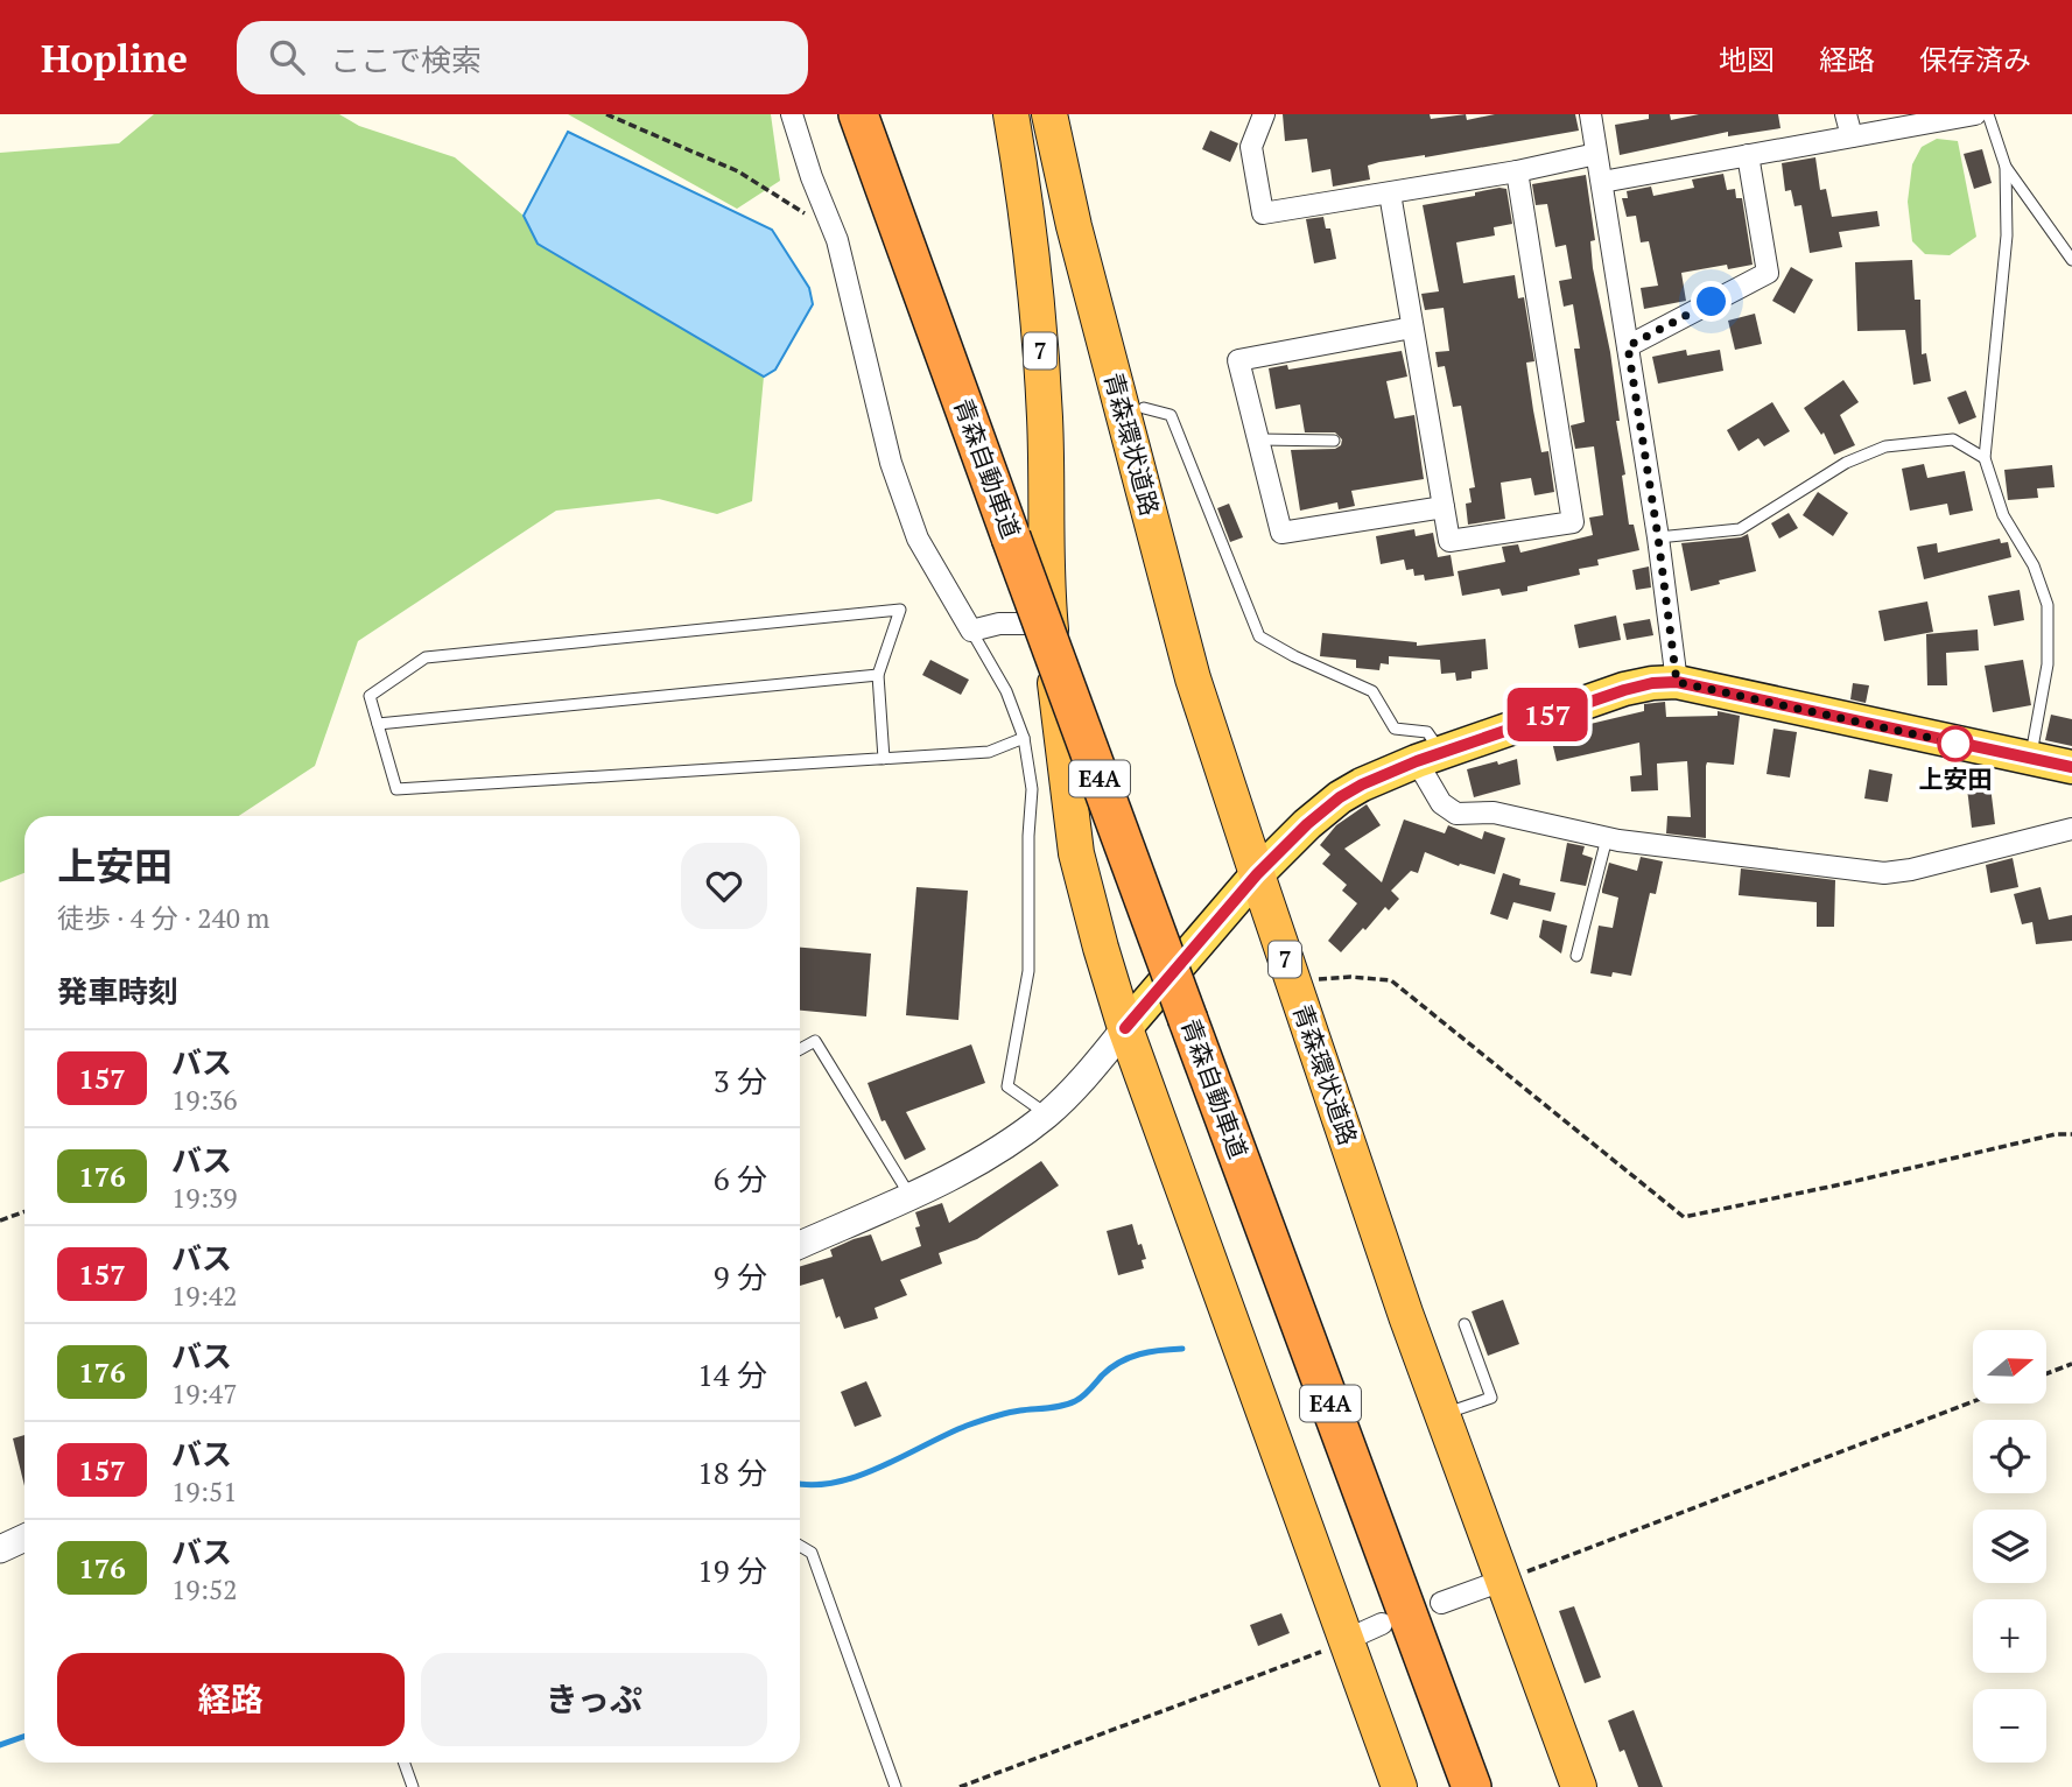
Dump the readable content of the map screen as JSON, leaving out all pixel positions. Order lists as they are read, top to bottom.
{
  "streets": {
    "highway": [
      "7",
      "青森環状道路",
      "青森自動車道",
      "E4A"
    ]
  },
  "places": ["上安田"],
  "lines": ["bus line 157"],
  "north": "right",
  "page": {
    "header": "Hopline",
    "search": "ここで検索",
    "nav": ["地図", "経路", "保存済み"],
    "on_map": "157",
    "heading": [
      ["上安田", "徒歩 · 4 分 · 240 m"],
      "発車時刻"
    ],
    "list": [
      {
        "mark": "157",
        "name": "バス",
        "note": "19:36",
        "value": "3 分"
      },
      {
        "mark": "176",
        "name": "バス",
        "note": "19:39",
        "value": "6 分"
      },
      {
        "mark": "157",
        "name": "バス",
        "note": "19:42",
        "value": "9 分"
      },
      {
        "mark": "176",
        "name": "バス",
        "note": "19:47",
        "value": "14 分"
      },
      {
        "mark": "157",
        "name": "バス",
        "note": "19:51",
        "value": "18 分"
      },
      {
        "mark": "176",
        "name": "バス",
        "note": "19:52",
        "value": "19 分"
      }
    ],
    "map_buttons": ["+", "−"],
    "buttons": ["経路", "きっぷ"]
  }
}
